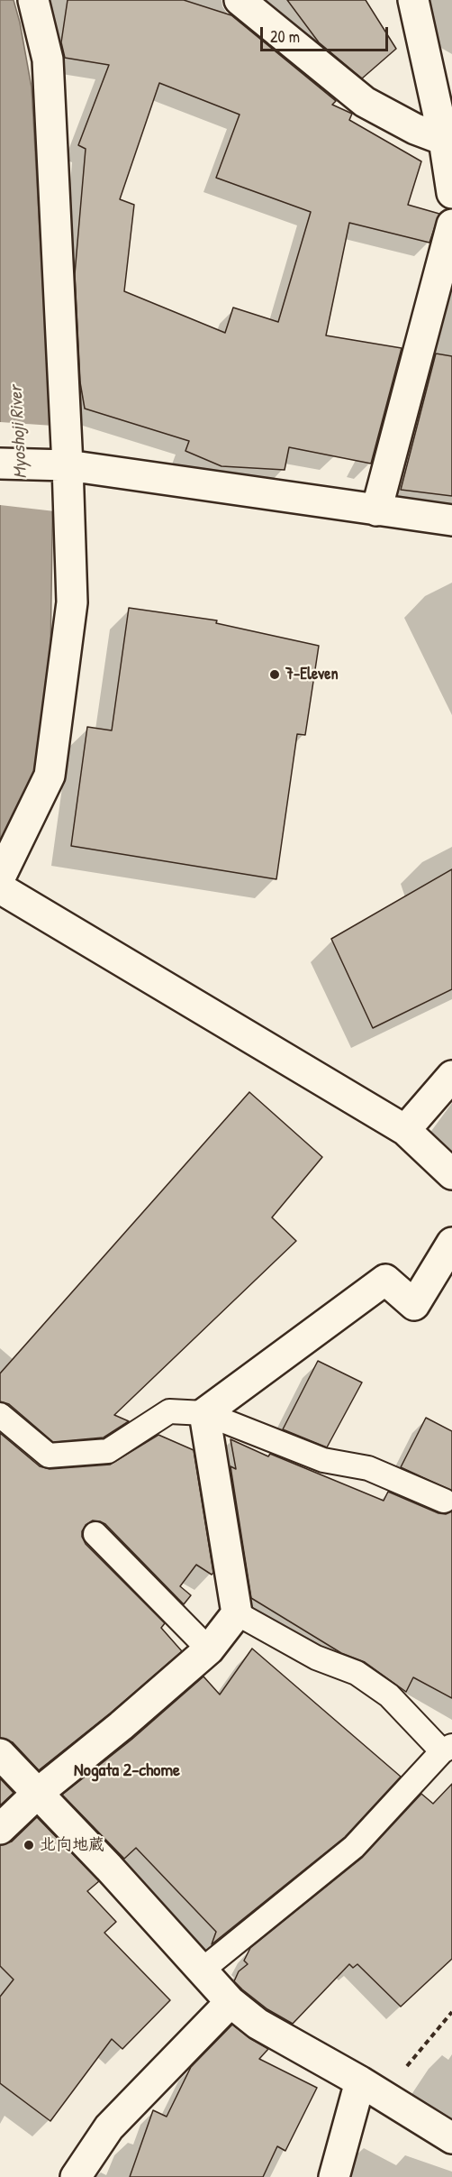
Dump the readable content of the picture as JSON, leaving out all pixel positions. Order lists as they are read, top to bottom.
{
  "districts": ["Nogata 2-chome"],
  "water": ["Myoshoji River"],
  "places": ["7-Eleven", "北向地蔵"],
  "scale_bar": "20 m"
}
